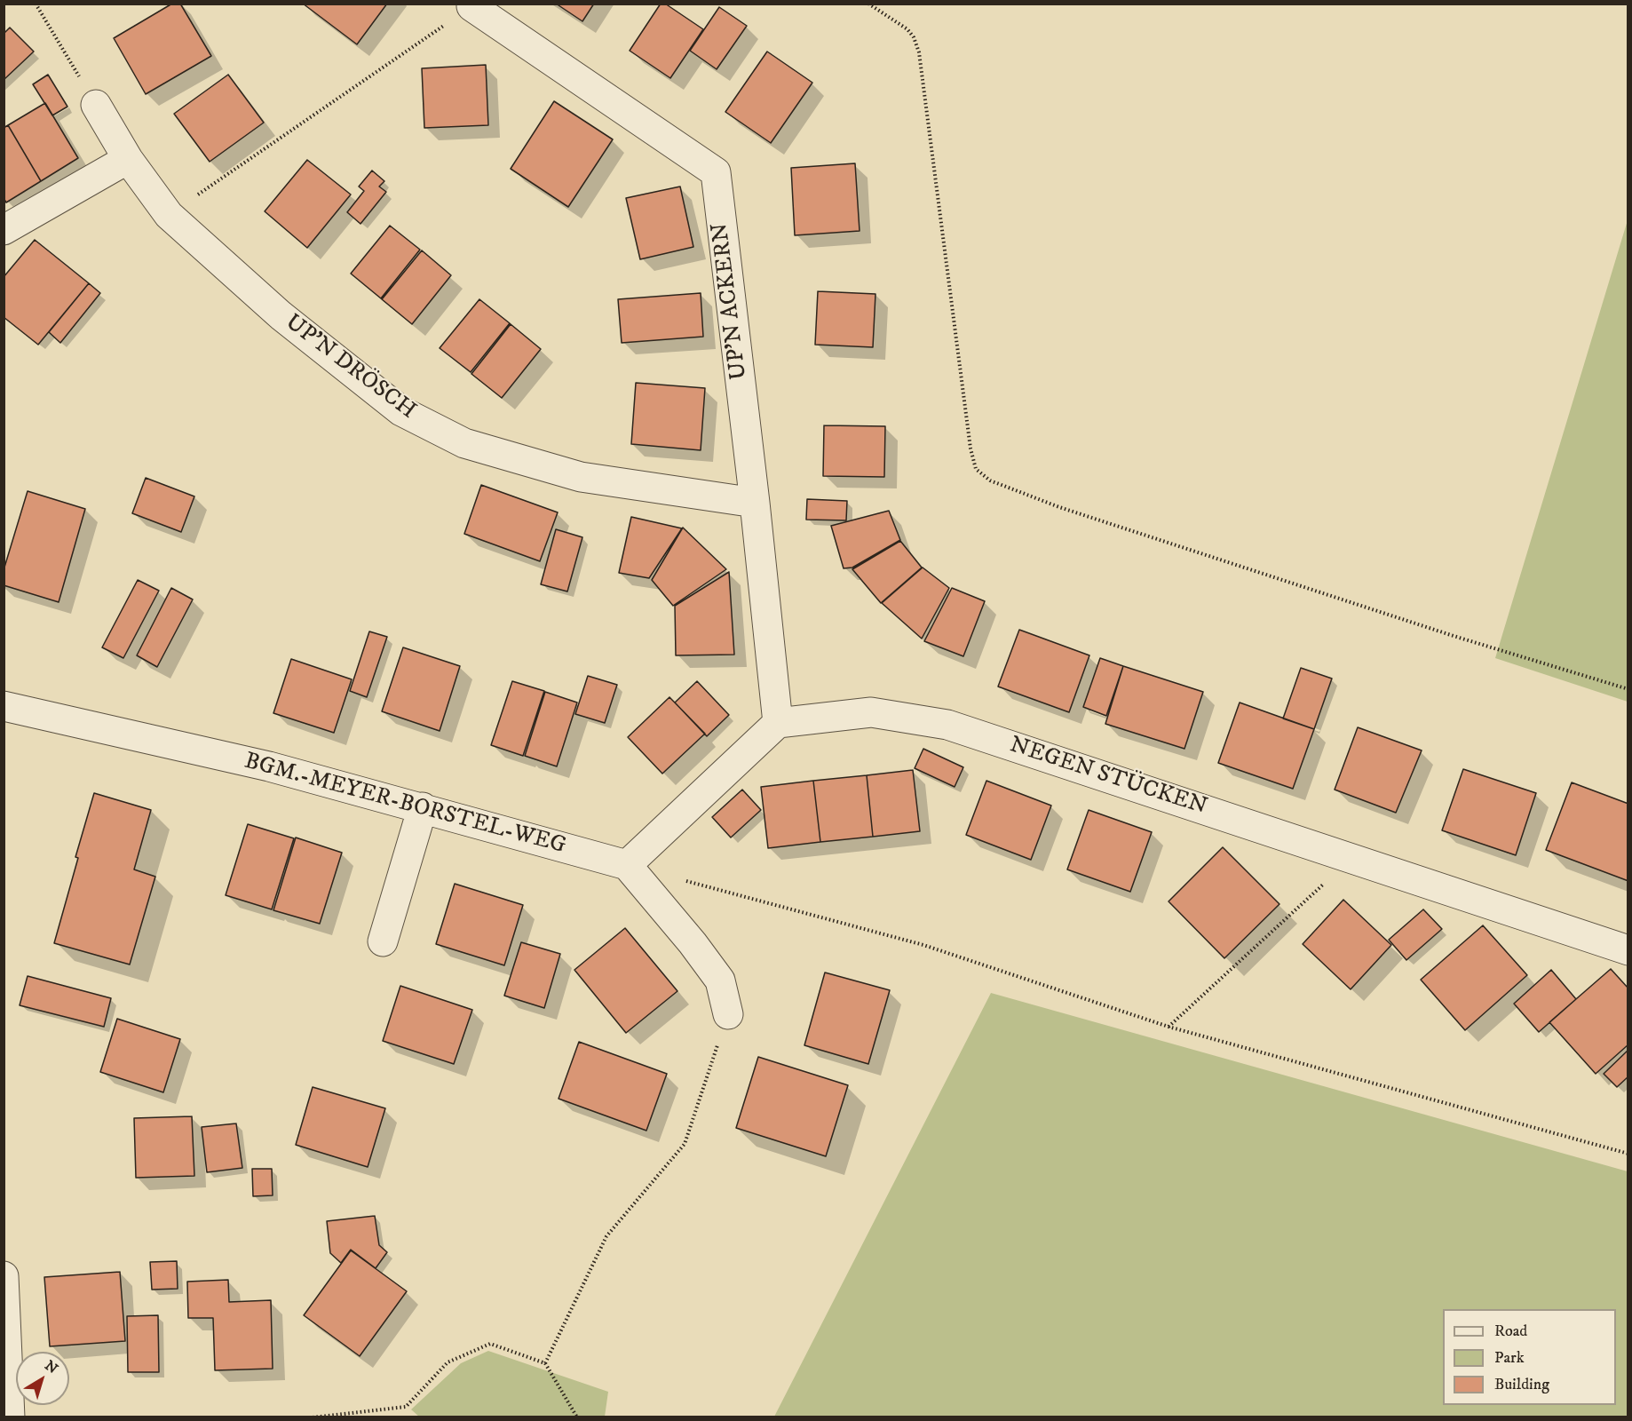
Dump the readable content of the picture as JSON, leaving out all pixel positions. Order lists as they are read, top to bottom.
{
  "streets": {
    "street": [
      "UP'N ACKERN",
      "UP'N DRÖSCH",
      "NEGEN STÜCKEN",
      "BGM.-MEYER-BORSTEL-WEG"
    ]
  },
  "crossings": [
    ["UP'N ACKERN", "UP'N DRÖSCH"],
    ["UP'N ACKERN", "NEGEN STÜCKEN"]
  ],
  "legend": ["Road", "Park", "Building"],
  "north": "top right"
}
